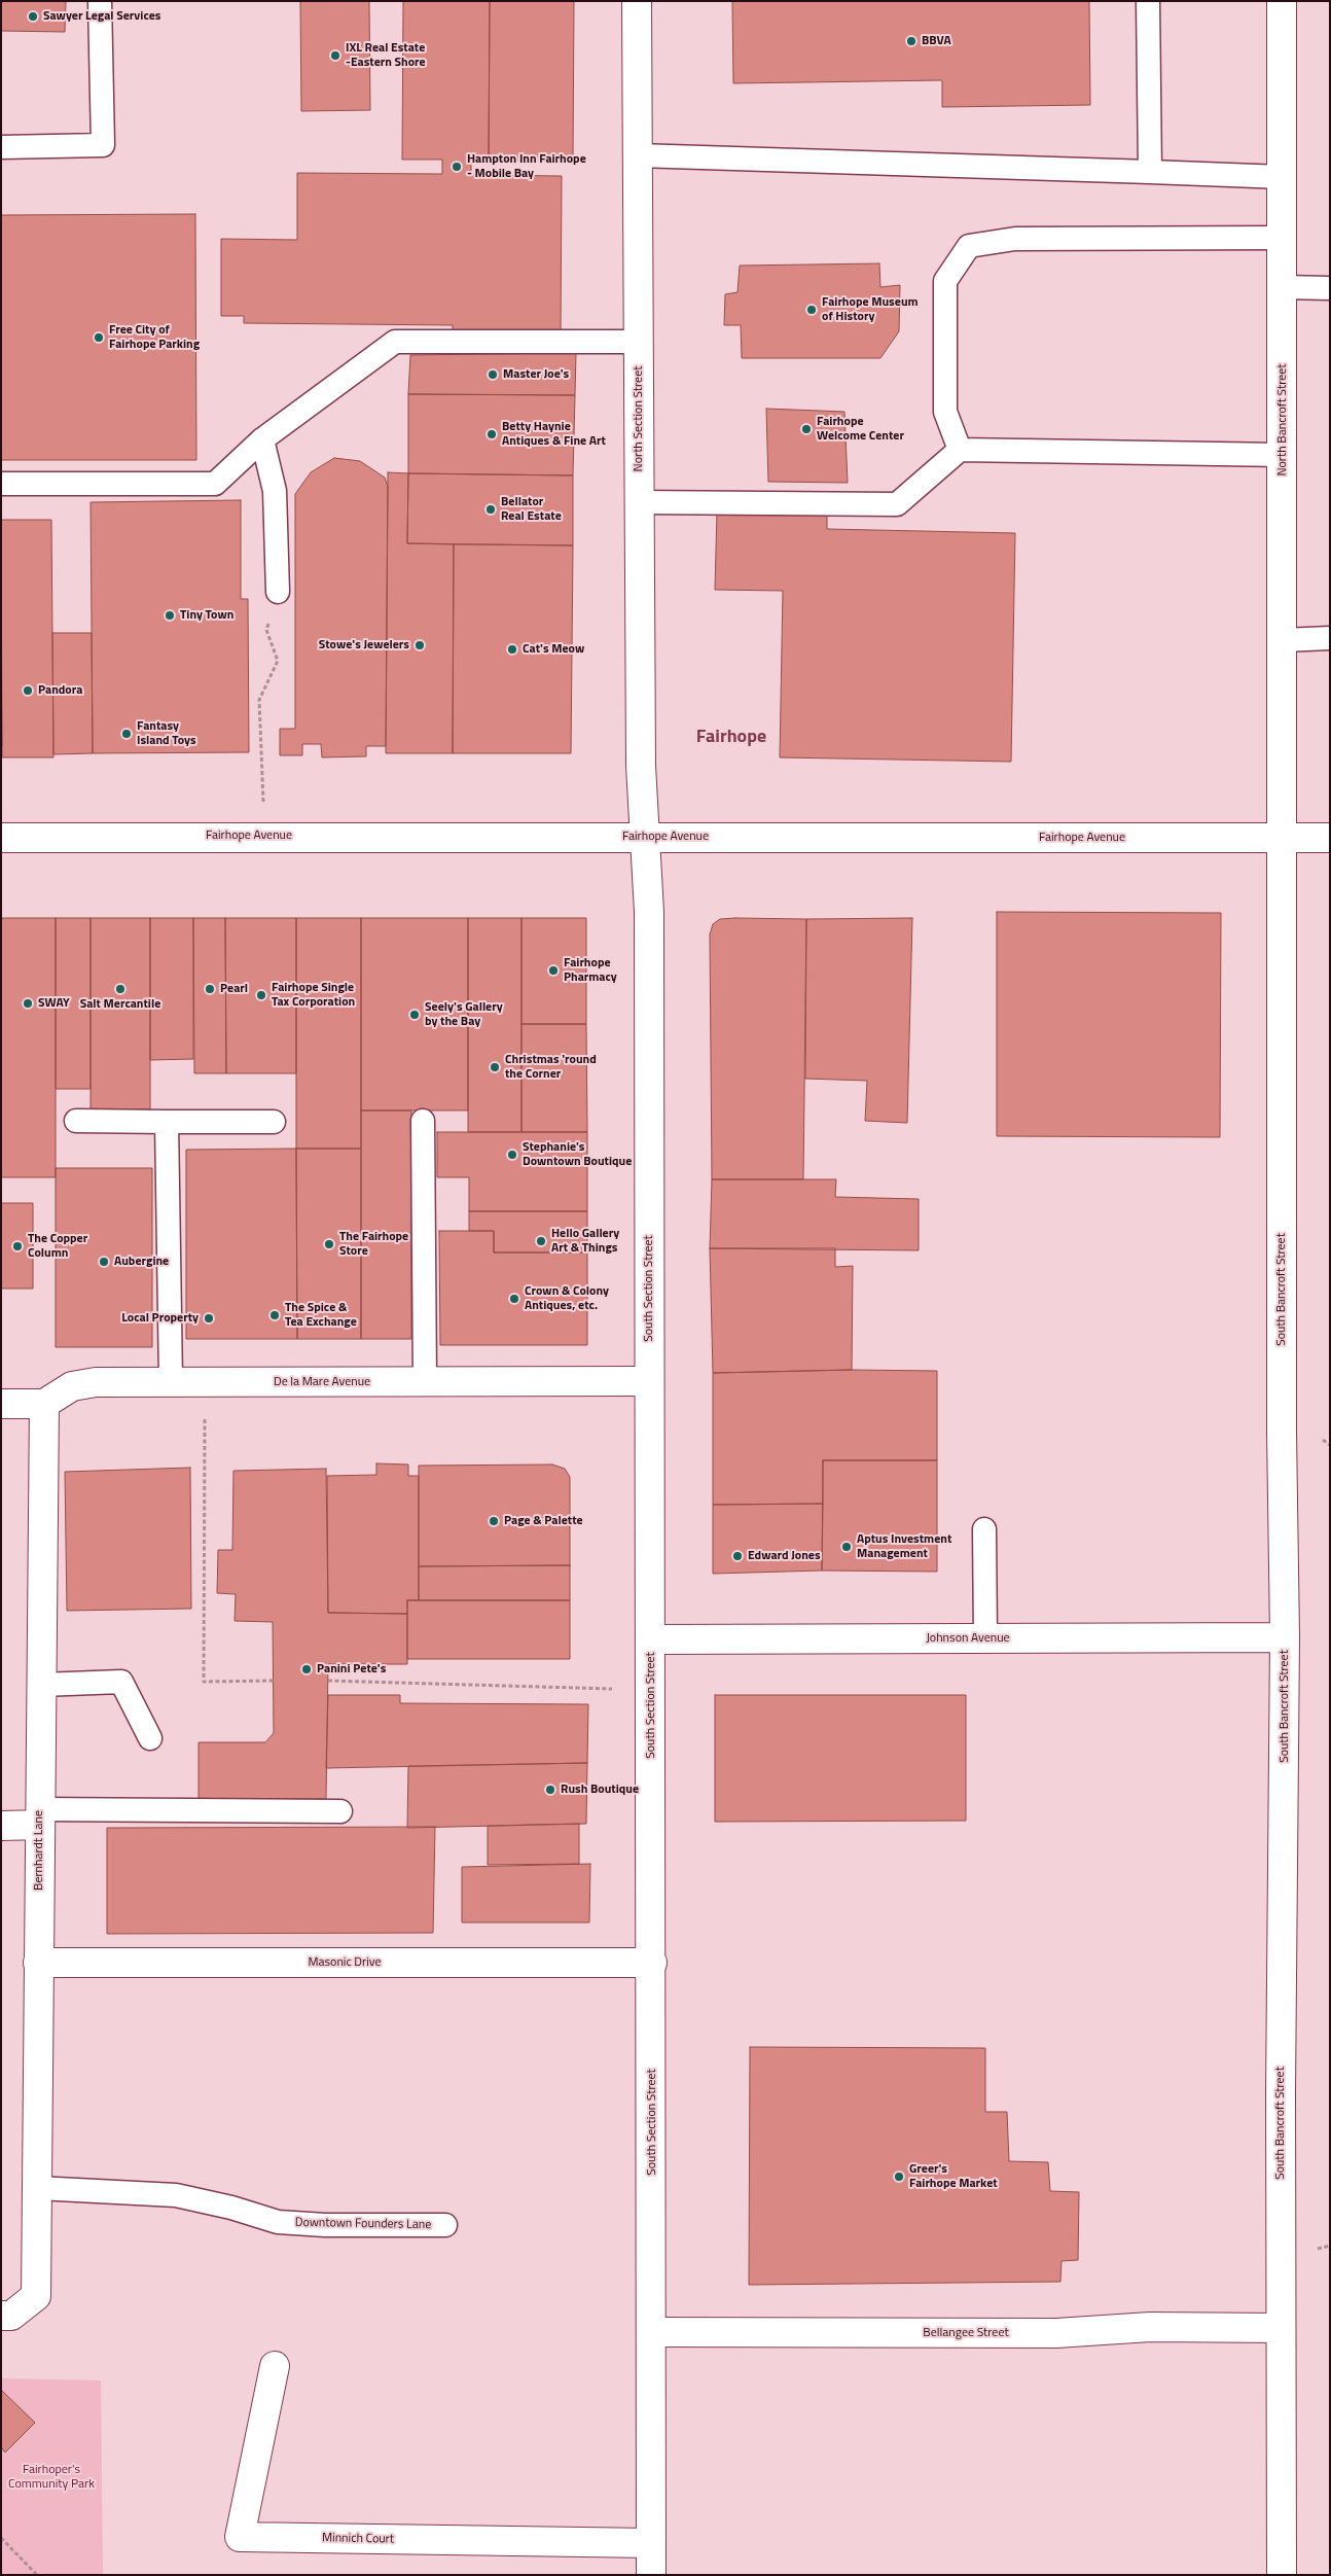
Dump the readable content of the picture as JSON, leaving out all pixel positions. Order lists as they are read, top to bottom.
{
  "streets": {
    "street": [
      "North Section Street",
      "North Bancroft Street",
      "Fairhope Avenue",
      "South Section Street",
      "South Bancroft Street",
      "De la Mare Avenue",
      "Johnson Avenue",
      "Bernhardt Lane",
      "Masonic Drive",
      "Bellangee Street",
      "Minnich Court"
    ],
    "lane": ["Downtown Founders Lane"]
  },
  "crossings": [
    ["North Section Street", "Fairhope Avenue"],
    ["North Section Street", "South Section Street"],
    ["North Bancroft Street", "Fairhope Avenue"],
    ["North Bancroft Street", "South Bancroft Street"],
    ["Fairhope Avenue", "South Section Street"],
    ["Fairhope Avenue", "South Bancroft Street"],
    ["South Section Street", "De la Mare Avenue"],
    ["South Section Street", "Johnson Avenue"],
    ["South Section Street", "Masonic Drive"],
    ["South Section Street", "Bellangee Street"],
    ["South Section Street", "Minnich Court"],
    ["South Bancroft Street", "Johnson Avenue"],
    ["South Bancroft Street", "Bellangee Street"],
    ["De la Mare Avenue", "Bernhardt Lane"],
    ["Bernhardt Lane", "Masonic Drive"],
    ["Bernhardt Lane", "Downtown Founders Lane"]
  ],
  "districts": ["Fairhope"],
  "parks": ["Fairhoper's Community Park"],
  "places": [
    "Sawyer Legal Services",
    "BBVA",
    "IXL Real Estate -Eastern Shore",
    "Hampton Inn Fairhope - Mobile Bay",
    "Fairhope Museum of History",
    "Free City of Fairhope Parking",
    "Master Joe's",
    "Fairhope Welcome Center",
    "Betty Haynie Antiques & Fine Art",
    "Bellator Real Estate",
    "Tiny Town",
    "Stowe's Jewelers",
    "Cat's Meow",
    "Pandora",
    "Fantasy Island Toys",
    "Fairhope Pharmacy",
    "Salt Mercantile",
    "Pearl",
    "Fairhope Single Tax Corporation",
    "SWAY",
    "Seely's Gallery by the Bay",
    "Christmas 'round the Corner",
    "Stephanie's Downtown Boutique",
    "Hello Gallery Art & Things",
    "The Fairhope Store",
    "The Copper Column",
    "Aubergine",
    "Crown & Colony Antiques, etc.",
    "The Spice & Tea Exchange",
    "Local Property",
    "Page & Palette",
    "Aptus Investment Management",
    "Edward Jones",
    "Panini Pete's",
    "Rush Boutique",
    "Greer's Fairhope Market"
  ]
}
